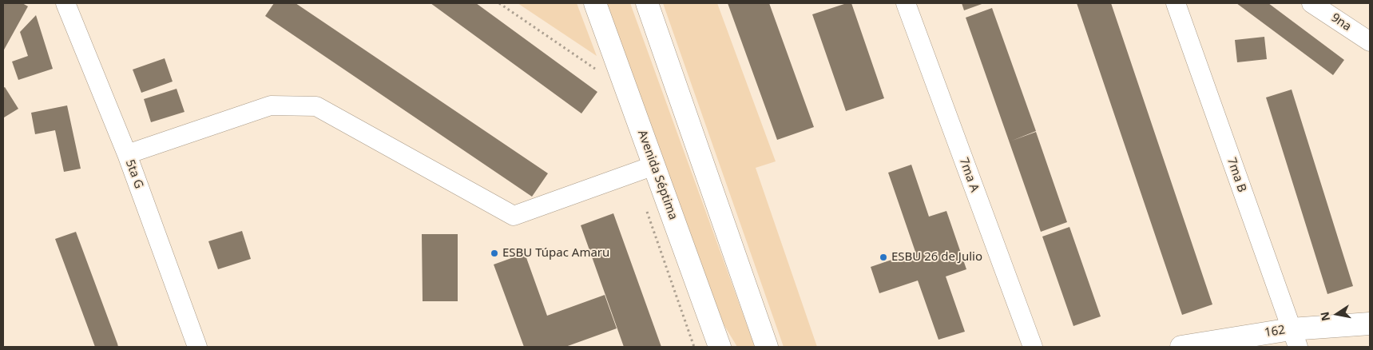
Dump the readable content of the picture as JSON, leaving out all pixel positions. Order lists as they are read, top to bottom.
{
  "streets": {
    "main road": ["Avenida Séptima", "162"],
    "street": [
      "9na",
      "5ta G",
      "7ma A",
      "7ma B"
    ]
  },
  "crossings": [
    ["7ma B", "162"]
  ],
  "places": ["ESBU Túpac Amaru", "ESBU 26 de Julio"],
  "north": "left"
}
